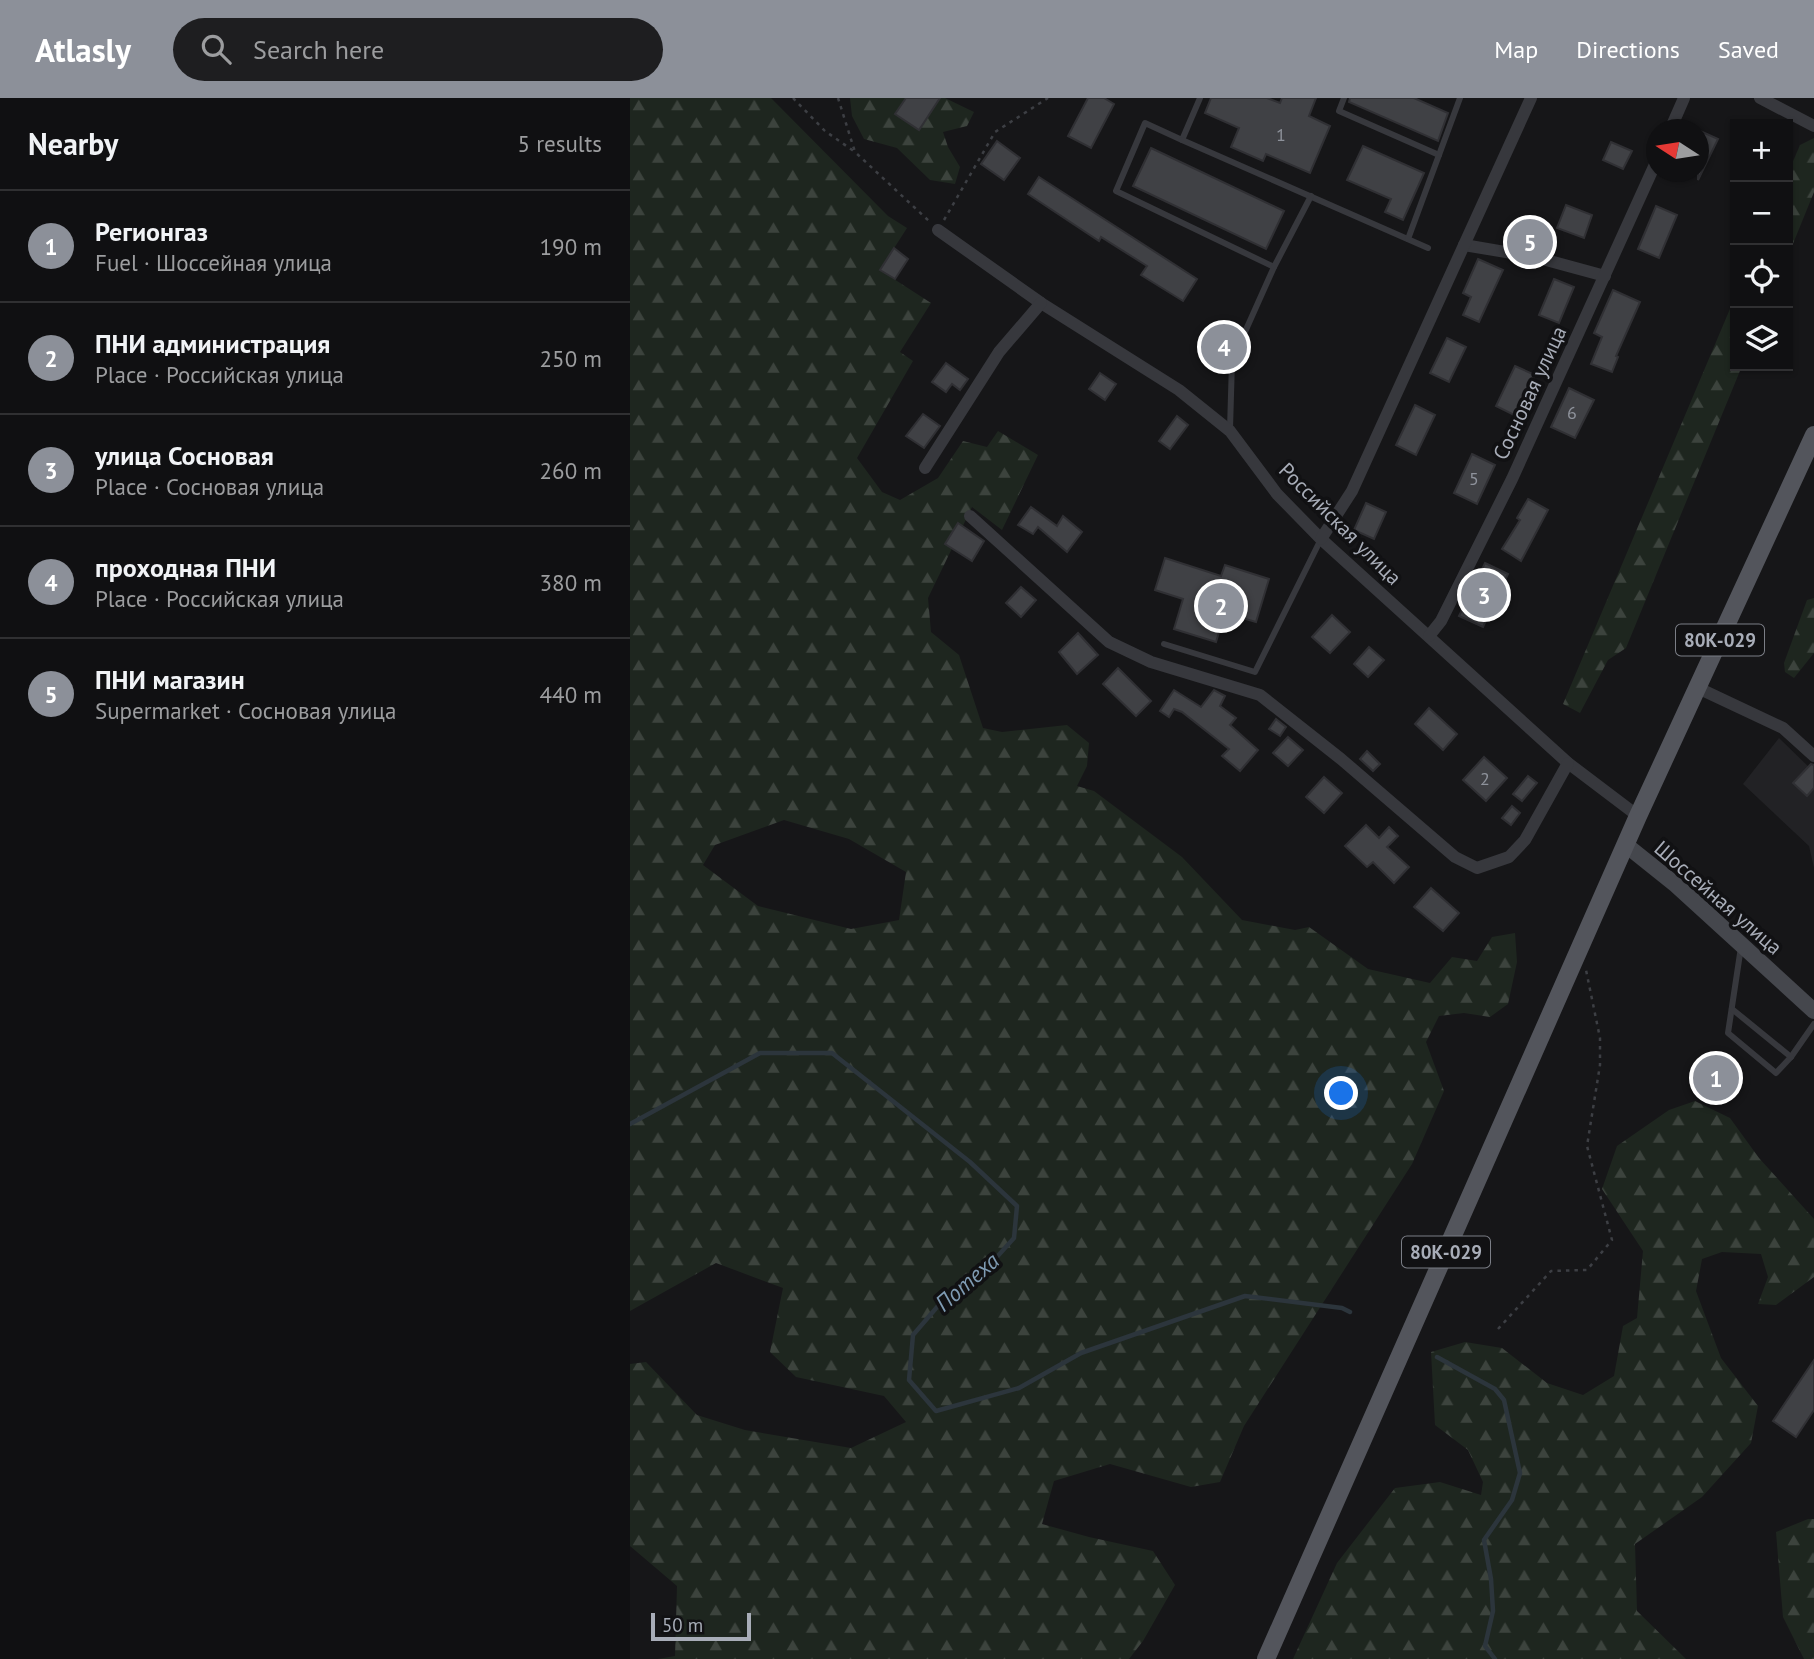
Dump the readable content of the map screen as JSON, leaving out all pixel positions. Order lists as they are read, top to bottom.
{
  "streets": {
    "main road": ["80К-029"],
    "street": ["Сосновая улица", "Российская улица", "Шоссейная улица"]
  },
  "crossings": [
    ["Сосновая улица", "Российская улица"],
    ["Российская улица", "80К-029"],
    ["80К-029", "Шоссейная улица"]
  ],
  "water": ["Потеха"],
  "house_numbers": [
    "1",
    "6",
    "5",
    "2"
  ],
  "scale_bar": "50 m",
  "north": "left",
  "page": {
    "header": "Atlasly",
    "search": "Search here",
    "nav": ["Map", "Directions", "Saved"],
    "heading": ["Nearby", "5 results"],
    "map_buttons": ["+", "−"],
    "list": [
      {
        "mark": "1",
        "name": "Регионгаз",
        "note": "Fuel · Шоссейная улица",
        "value": "190 m"
      },
      {
        "mark": "2",
        "name": "ПНИ администрация",
        "note": "Place · Российская улица",
        "value": "250 m"
      },
      {
        "mark": "3",
        "name": "улица Сосновая",
        "note": "Place · Сосновая улица",
        "value": "260 m"
      },
      {
        "mark": "4",
        "name": "проходная ПНИ",
        "note": "Place · Российская улица",
        "value": "380 m"
      },
      {
        "mark": "5",
        "name": "ПНИ магазин",
        "note": "Supermarket · Сосновая улица",
        "value": "440 m"
      }
    ],
    "pins": [
      "5",
      "4",
      "3",
      "2",
      "1"
    ],
    "scale": "50 m"
  }
}
